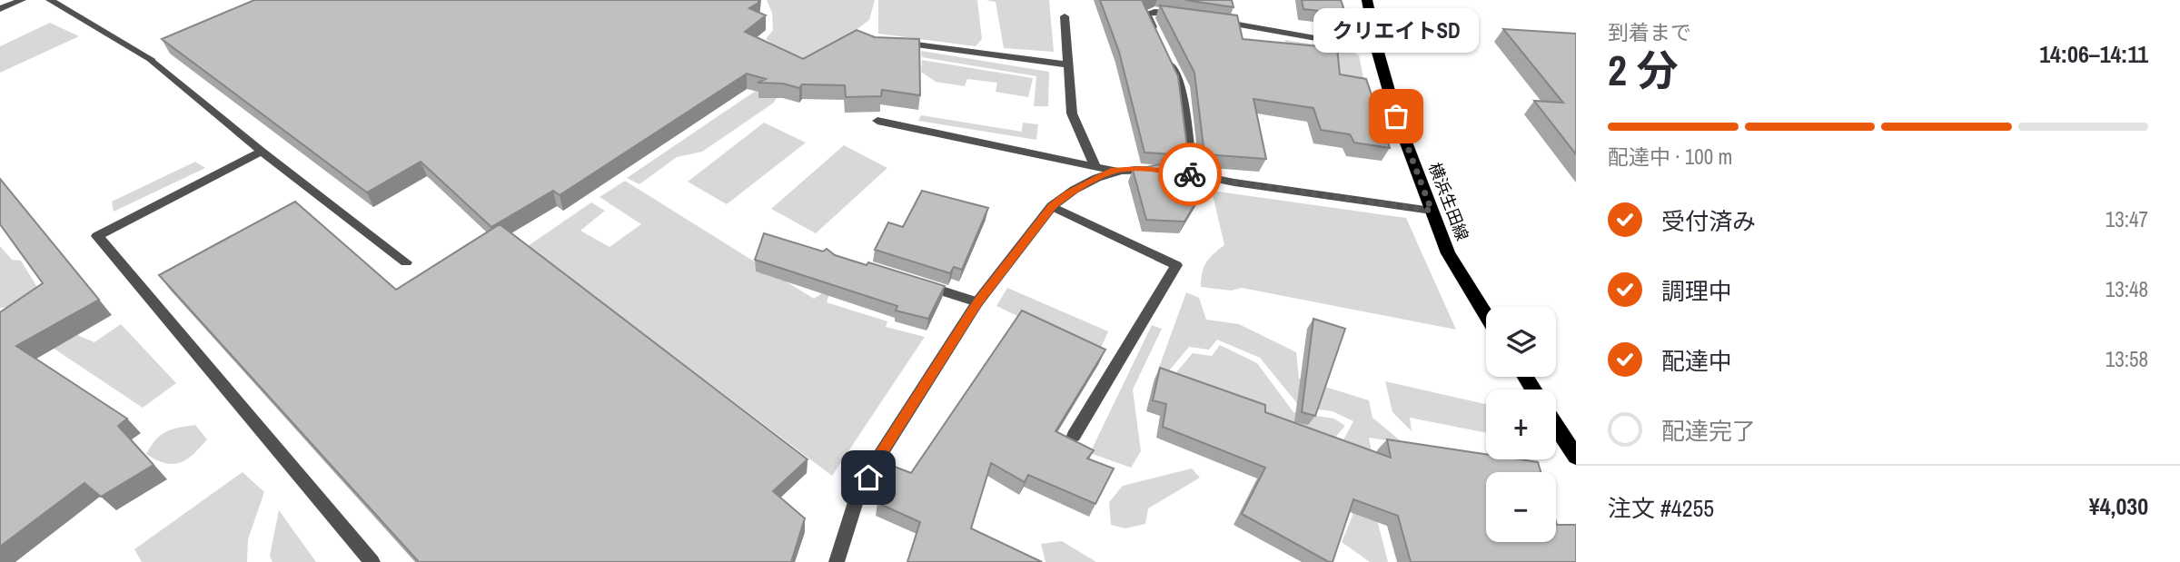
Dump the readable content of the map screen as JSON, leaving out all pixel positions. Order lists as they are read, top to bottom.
{
  "streets": {
    "main road": ["横浜生田線"]
  },
  "places": ["クリエイトSD"],
  "page": {
    "heading": ["2 分", "到着まで", "14:06–14:11"],
    "panel": ["注文 #4255", "¥4,030"],
    "bubble": "クリエイトSD",
    "bar": "配達中 · 100 m",
    "list": [
      ["受付済み", "13:47"],
      ["調理中", "13:48"],
      ["配達中", "13:58"],
      "配達完了"
    ],
    "map_buttons": ["+", "−"]
  }
}
